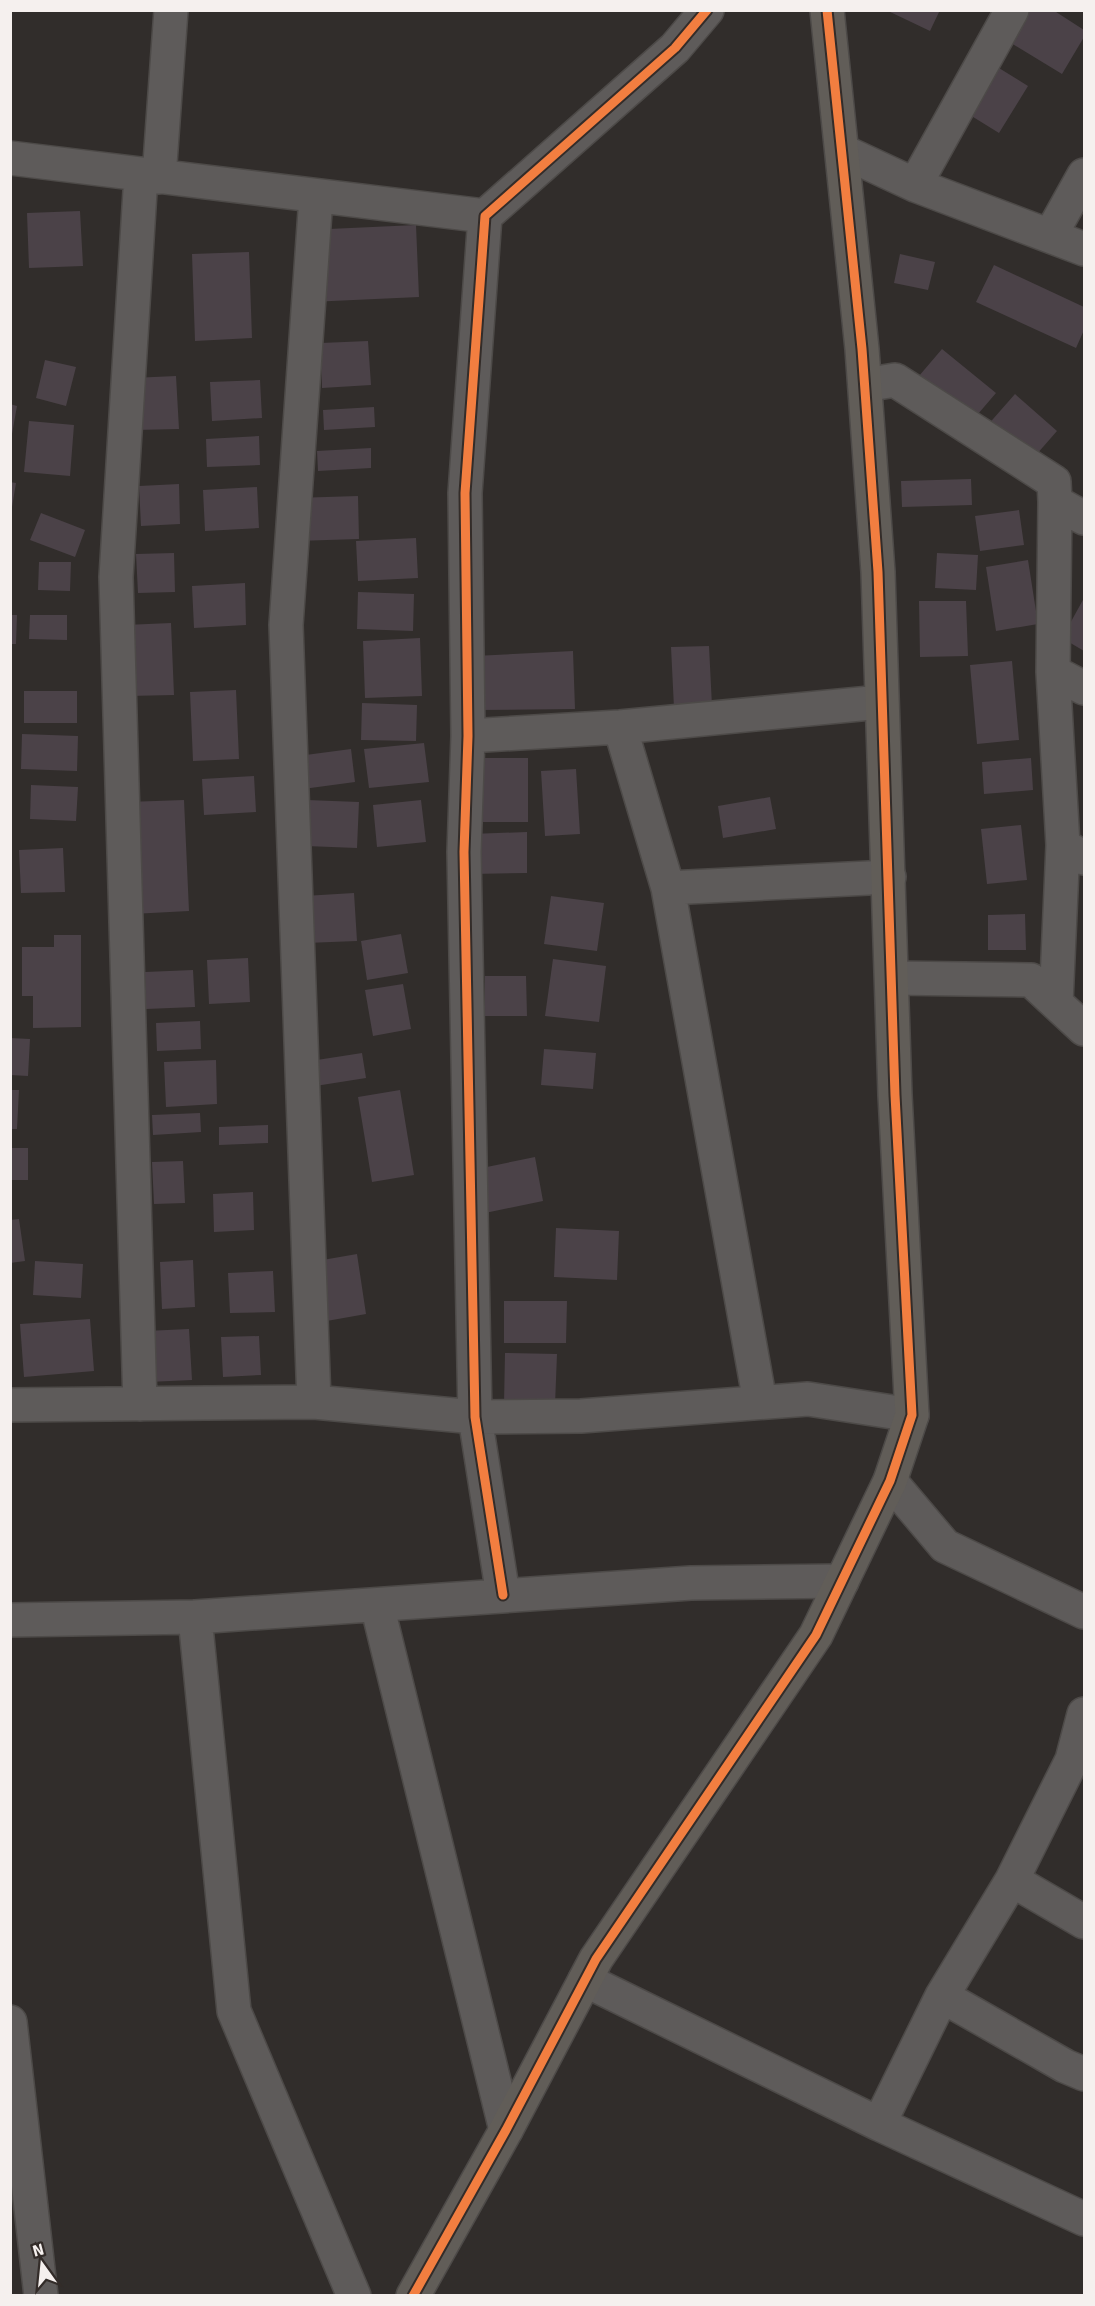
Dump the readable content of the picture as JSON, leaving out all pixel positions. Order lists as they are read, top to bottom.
{
  "north": "top"
}
